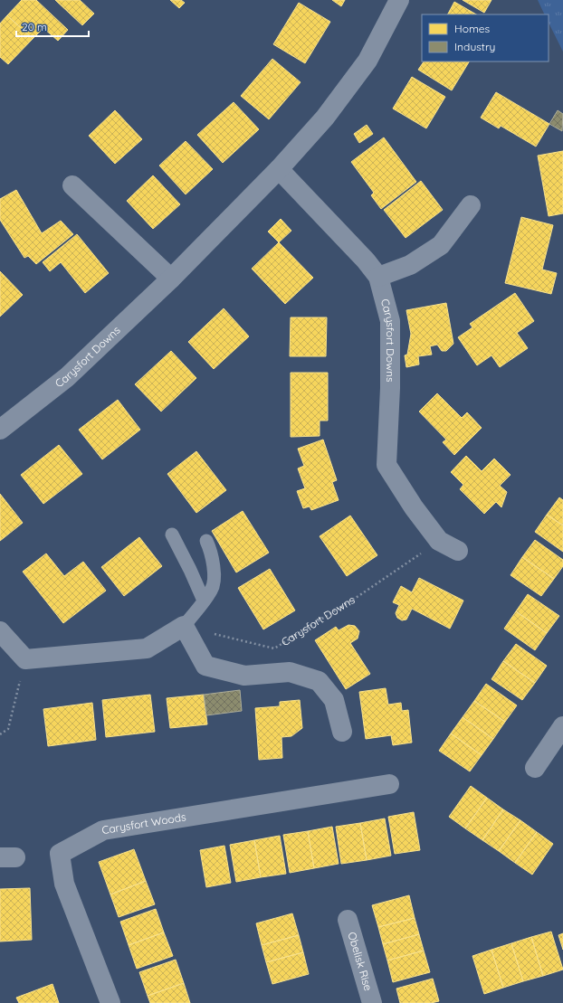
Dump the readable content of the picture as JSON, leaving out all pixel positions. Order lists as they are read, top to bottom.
{
  "streets": {
    "street": ["Carysfort Downs", "Carysfort Woods", "Obelisk Rise"]
  },
  "legend": ["Homes", "Industry"],
  "scale_bar": "20 m"
}
